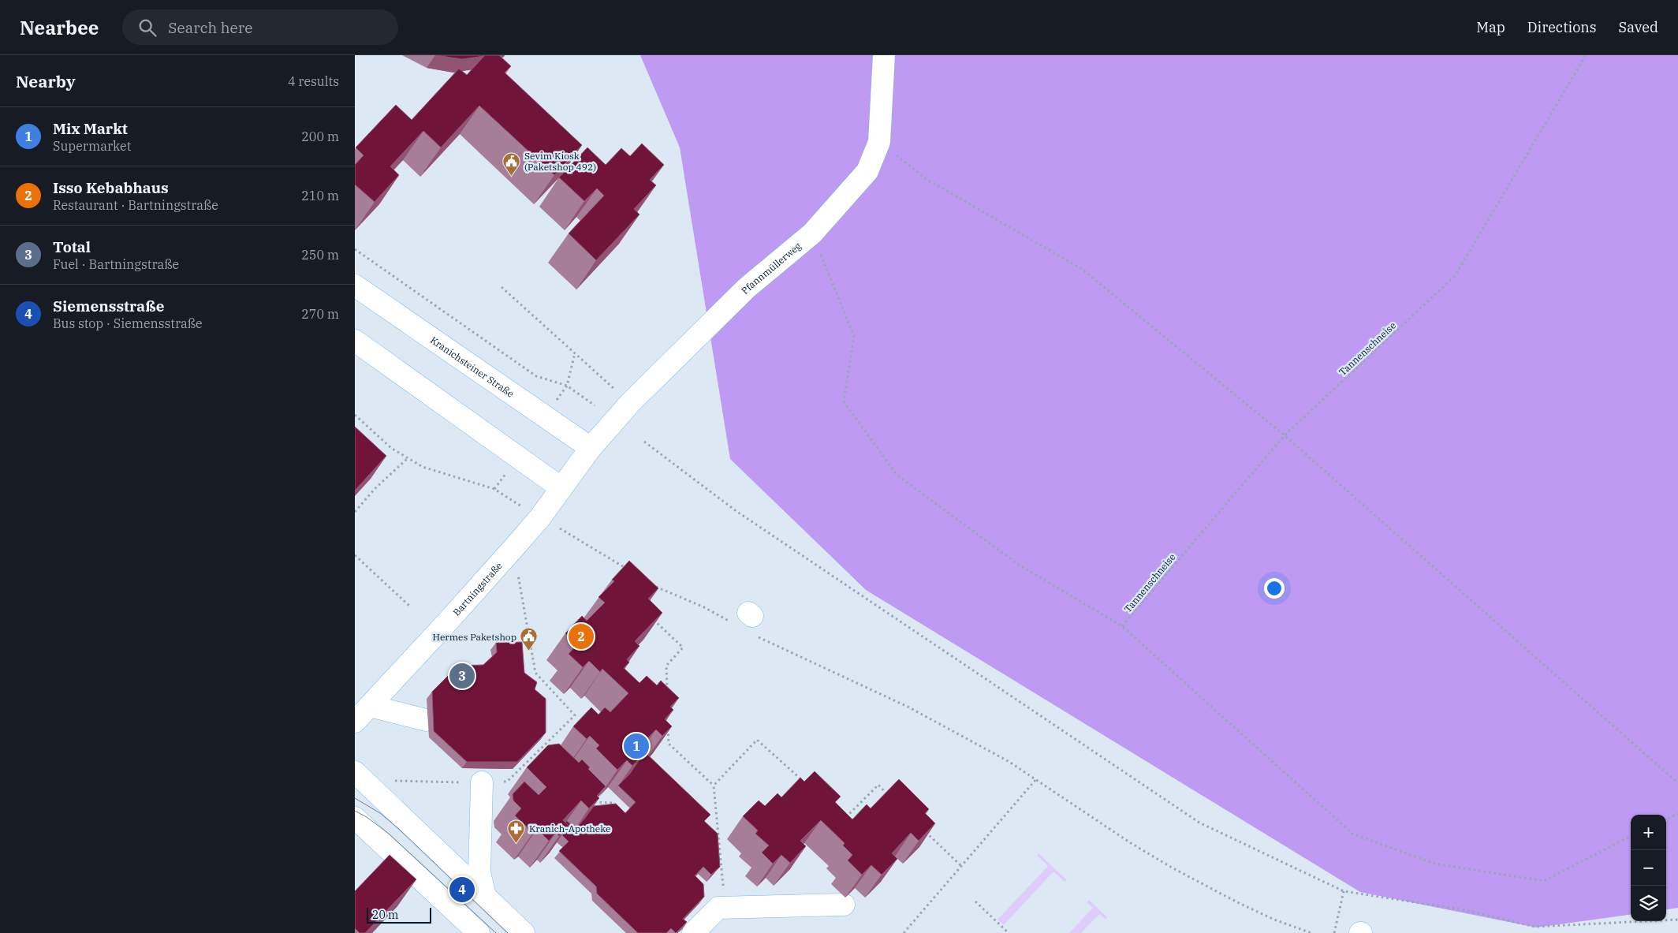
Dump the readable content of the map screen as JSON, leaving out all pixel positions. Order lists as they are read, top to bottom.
{
  "streets": {
    "street": ["Pfannmüllerweg", "Kranichsteiner Straße", "Bartningstraße"],
    "path": ["Tannenschneise"]
  },
  "crossings": [
    ["Pfannmüllerweg", "Kranichsteiner Straße"],
    ["Pfannmüllerweg", "Bartningstraße"],
    ["Kranichsteiner Straße", "Bartningstraße"]
  ],
  "places": {
    "public building": ["Sevim Kiosk (Paketshop 492)", "Hermes Paketshop"],
    "pharmacy": ["Kranich-Apotheke"]
  },
  "scale_bar": "20 m",
  "page": {
    "header": "Nearbee",
    "search": "Search here",
    "nav": ["Map", "Directions", "Saved"],
    "heading": ["Nearby", "4 results"],
    "list": [
      {
        "mark": "1",
        "name": "Mix Markt",
        "note": "Supermarket",
        "value": "200 m"
      },
      {
        "mark": "2",
        "name": "Isso Kebabhaus",
        "note": "Restaurant · Bartningstraße",
        "value": "210 m"
      },
      {
        "mark": "3",
        "name": "Total",
        "note": "Fuel · Bartningstraße",
        "value": "250 m"
      },
      {
        "mark": "4",
        "name": "Siemensstraße",
        "note": "Bus stop · Siemensstraße",
        "value": "270 m"
      }
    ],
    "pins": [
      "2",
      "3",
      "1",
      "4"
    ],
    "map_buttons": ["+", "−"],
    "scale": "20 m"
  }
}
